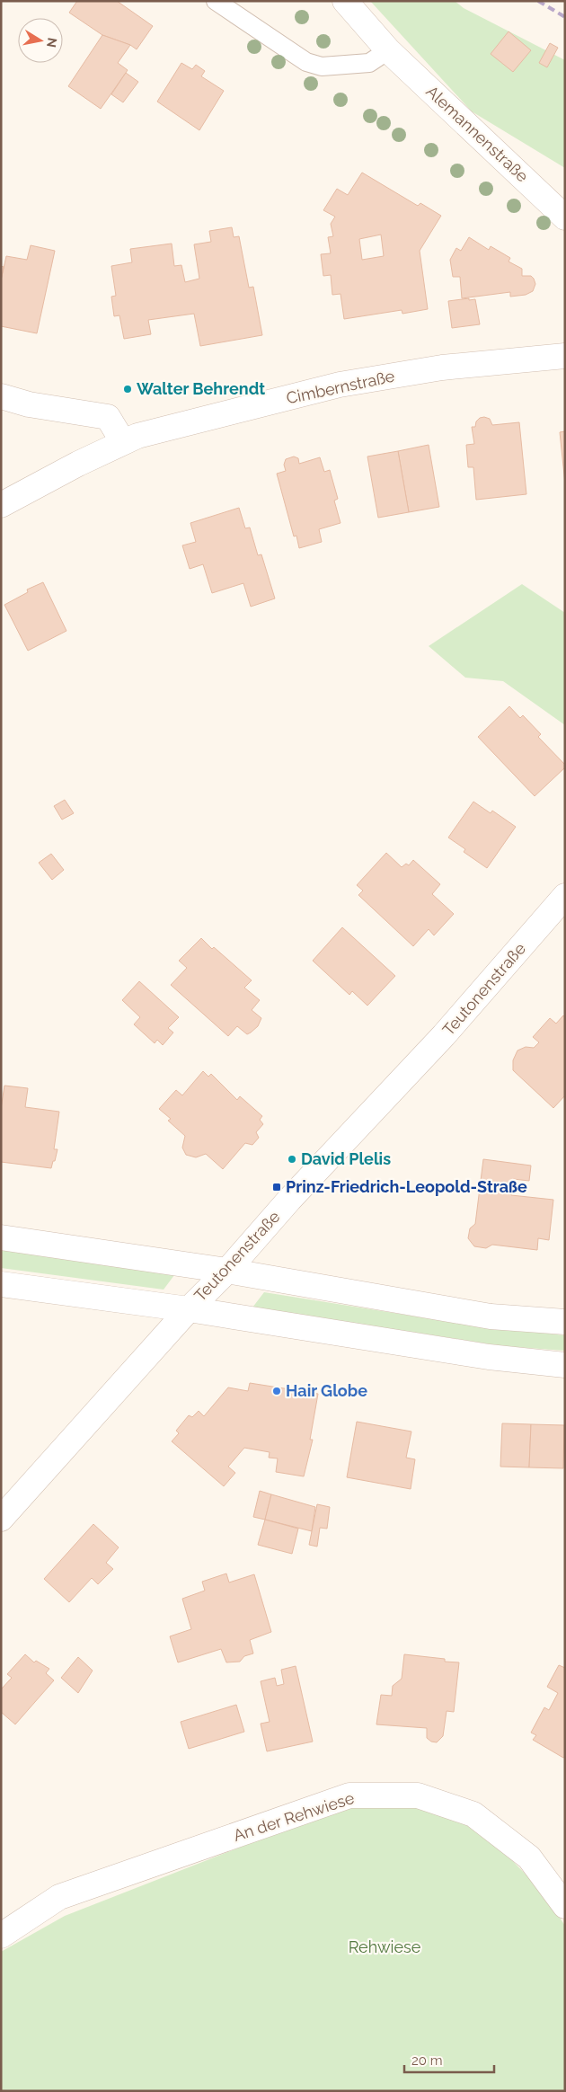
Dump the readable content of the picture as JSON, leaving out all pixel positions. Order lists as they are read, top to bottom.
{
  "streets": {
    "street": [
      "Alemannenstraße",
      "Cimbernstraße",
      "Teutonenstraße",
      "An der Rehwiese"
    ]
  },
  "parks": ["Rehwiese"],
  "places": {
    "other": ["Walter Behrendt", "David Plelis", "Hair Globe"],
    "transit": ["Prinz-Friedrich-Leopold-Straße"]
  },
  "scale_bar": "20 m",
  "north": "right"
}
